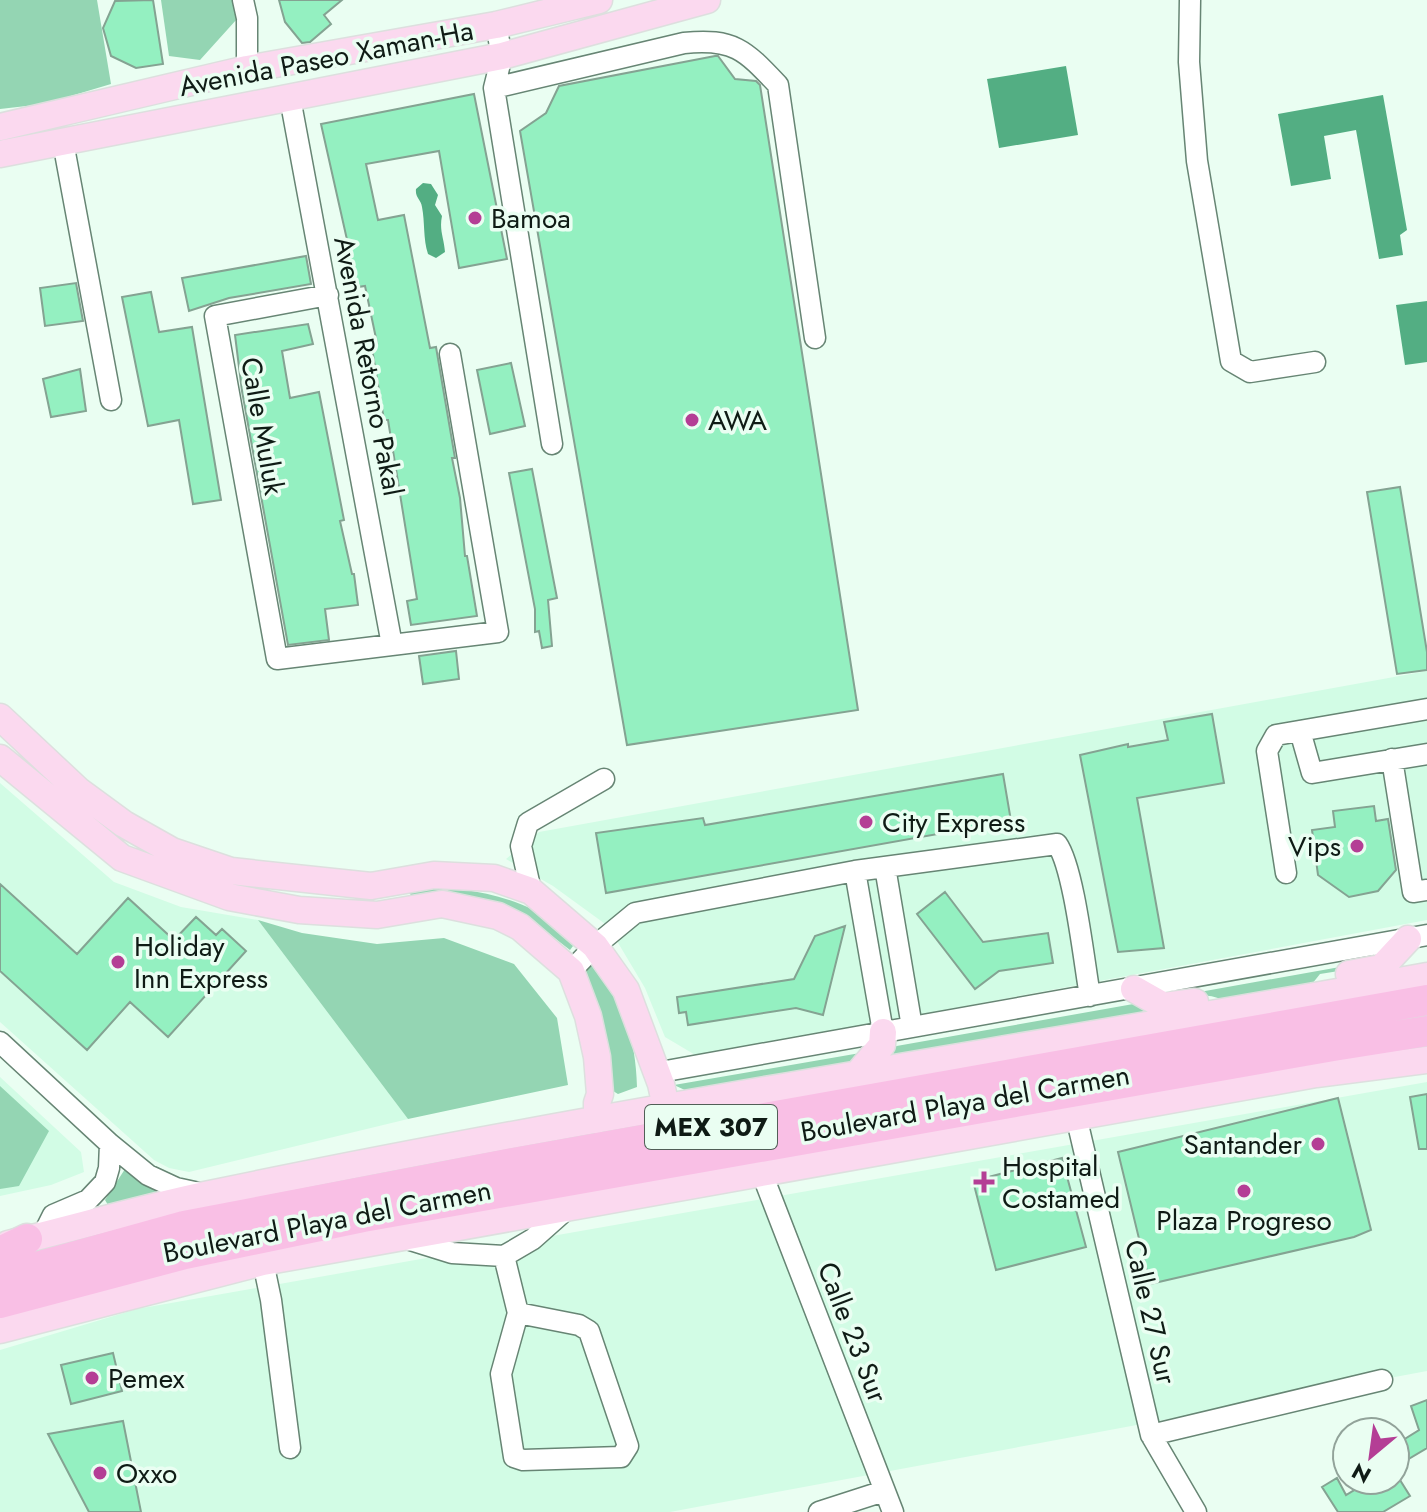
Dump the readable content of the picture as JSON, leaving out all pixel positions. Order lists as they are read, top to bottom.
{
  "streets": {
    "highway": ["MEX 307"],
    "main road": ["Avenida Paseo Xaman-Ha", "Boulevard Playa del Carmen"],
    "street": [
      "Avenida Retorno Pakal",
      "Calle Muluk",
      "Calle 27 Sur",
      "Calle 23 Sur"
    ]
  },
  "crossings": [
    ["Avenida Paseo Xaman-Ha", "Avenida Retorno Pakal"],
    ["Avenida Retorno Pakal", "Calle Muluk"],
    ["Boulevard Playa del Carmen", "Calle 27 Sur"],
    ["Boulevard Playa del Carmen", "Calle 23 Sur"]
  ],
  "places": {
    "other": [
      "Bamoa",
      "AWA",
      "City Express",
      "Vips",
      "Holiday Inn Express",
      "Santander",
      "Plaza Progreso",
      "Pemex",
      "Oxxo"
    ],
    "health": ["Hospital Costamed"]
  },
  "north": "bottom left"
}
